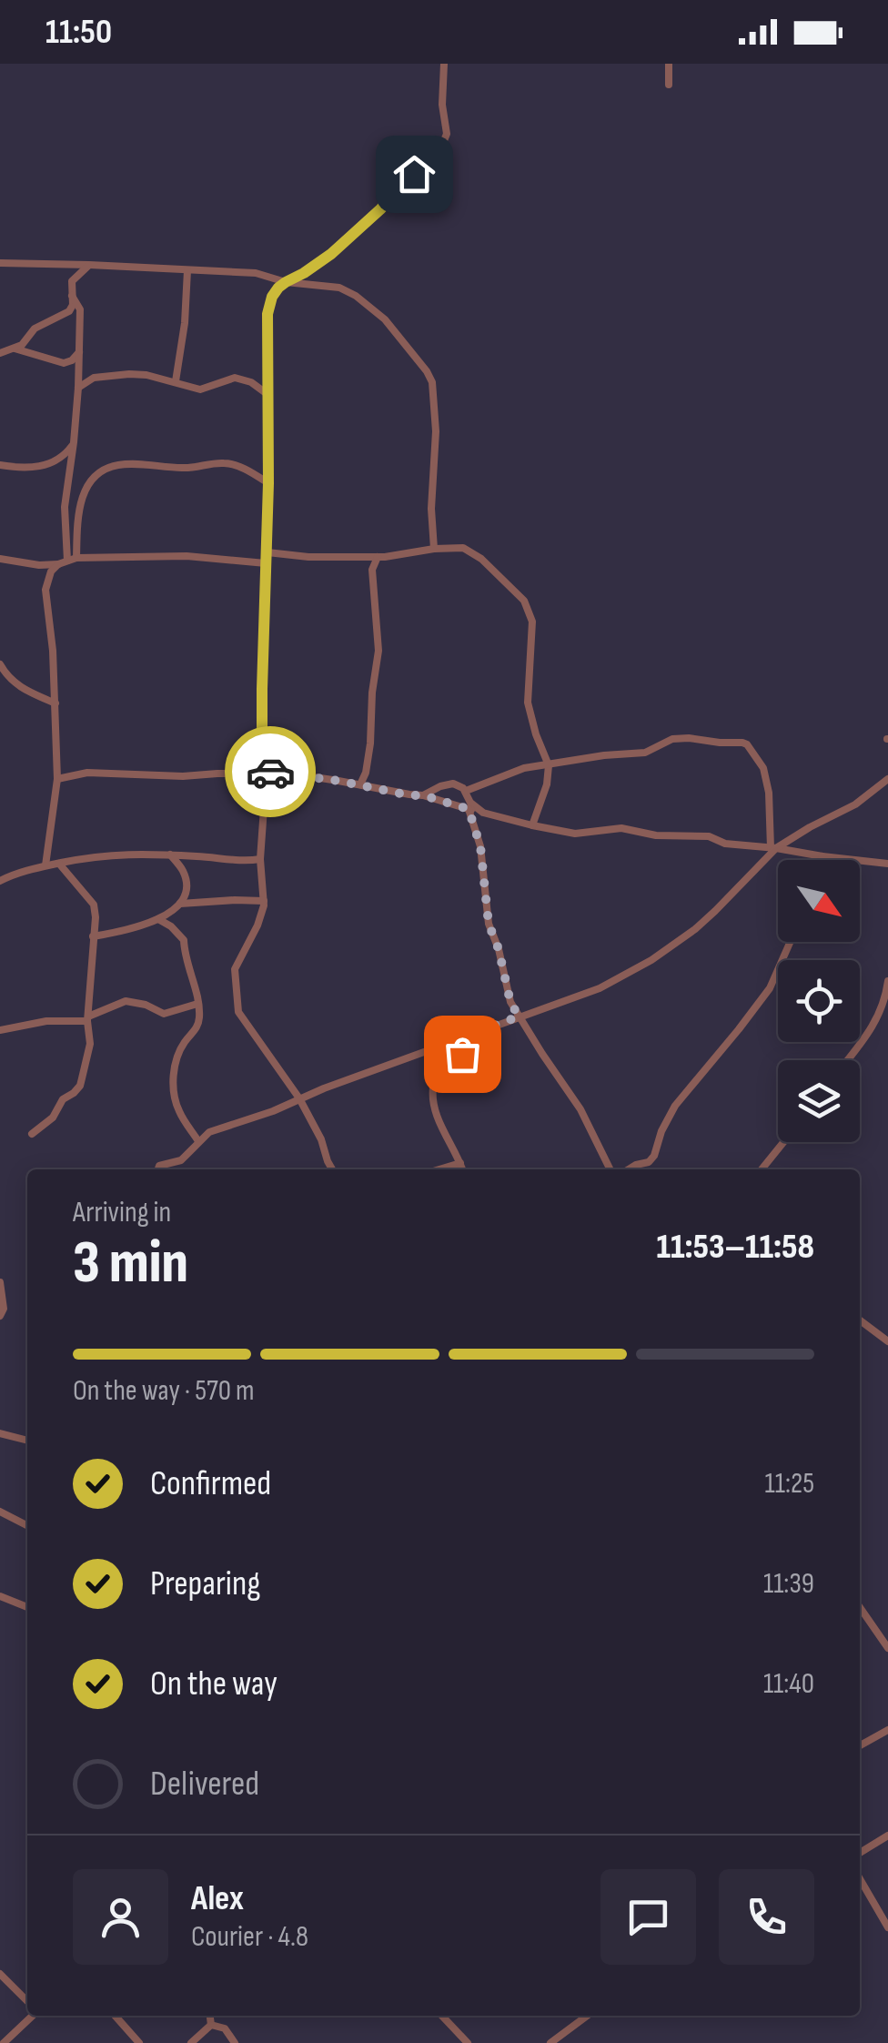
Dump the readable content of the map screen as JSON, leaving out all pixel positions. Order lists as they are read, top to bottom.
{
  "north": "bottom right",
  "page": {
    "status": "11:50",
    "heading": ["3 min", "Arriving in", "11:53–11:58"],
    "panel": ["Alex", "Courier · 4.8"],
    "bar": "On the way · 570 m",
    "list": [
      ["Confirmed", "11:25"],
      ["Preparing", "11:39"],
      ["On the way", "11:40"],
      "Delivered"
    ]
  }
}
